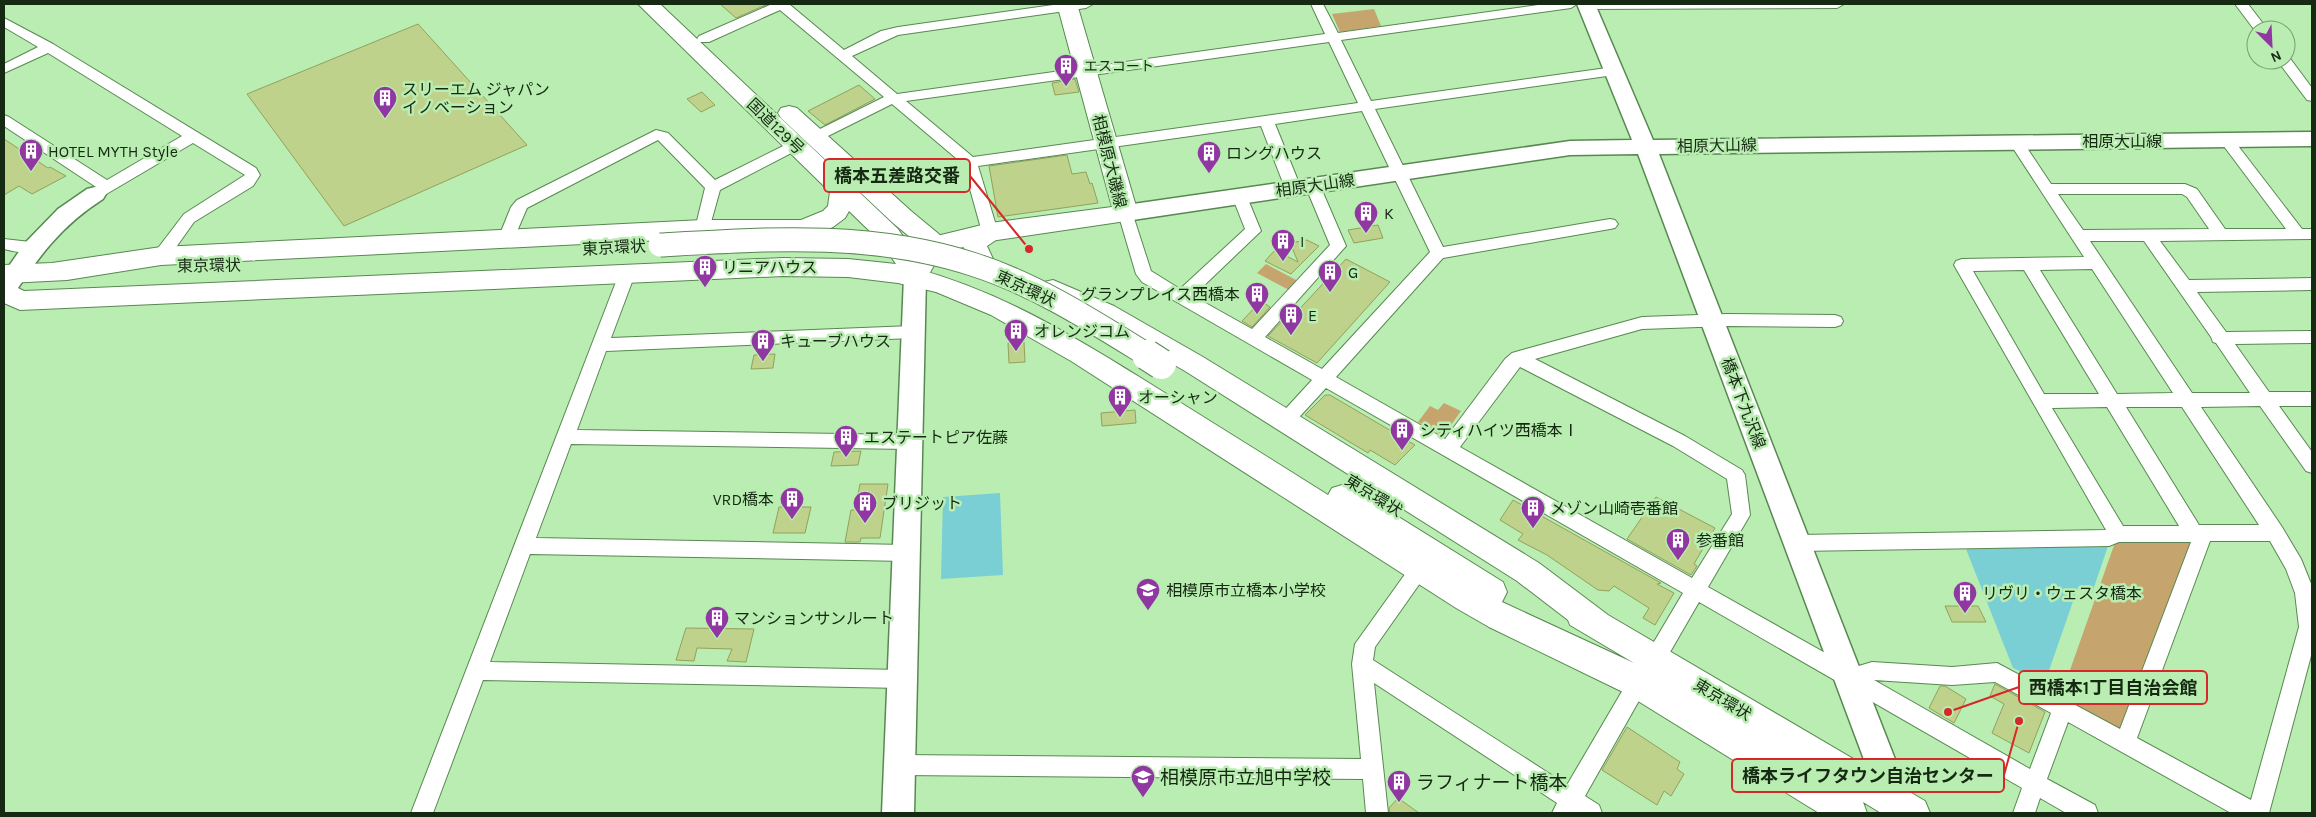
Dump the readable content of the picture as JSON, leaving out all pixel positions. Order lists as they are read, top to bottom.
{
  "streets": {
    "main road": ["国道129号", "相模原大磯線", "東京環状"],
    "street": ["相原大山線", "橋本下九沢線"]
  },
  "crossings": [
    ["国道129号", "相模原大磯線"],
    ["相原大山線", "相模原大磯線"],
    ["相原大山線", "橋本下九沢線"],
    ["東京環状", "橋本下九沢線"]
  ],
  "places": {
    "building": [
      "エスコート",
      "スリーエム ジャパン イノベーション",
      "HOTEL MYTH Style",
      "ロングハウス",
      "K",
      "I",
      "リニアハウス",
      "G",
      "グランプレイス西橋本",
      "E",
      "オレンジコム",
      "キューブハウス",
      "オーシャン",
      "シティハイツ西橋本Ⅰ",
      "エステートピア佐藤",
      "VRD橋本",
      "ブリジット",
      "メゾン山崎壱番館",
      "参番館",
      "リヴリ・ウェスタ橋本",
      "マンションサンルート",
      "ラフィナート橋本"
    ],
    "other": ["橋本五差路交番", "西橋本1丁目自治会館", "橋本ライフタウン自治センター"],
    "school or university": ["相模原市立橋本小学校", "相模原市立旭中学校"]
  },
  "north": "bottom right"
}
